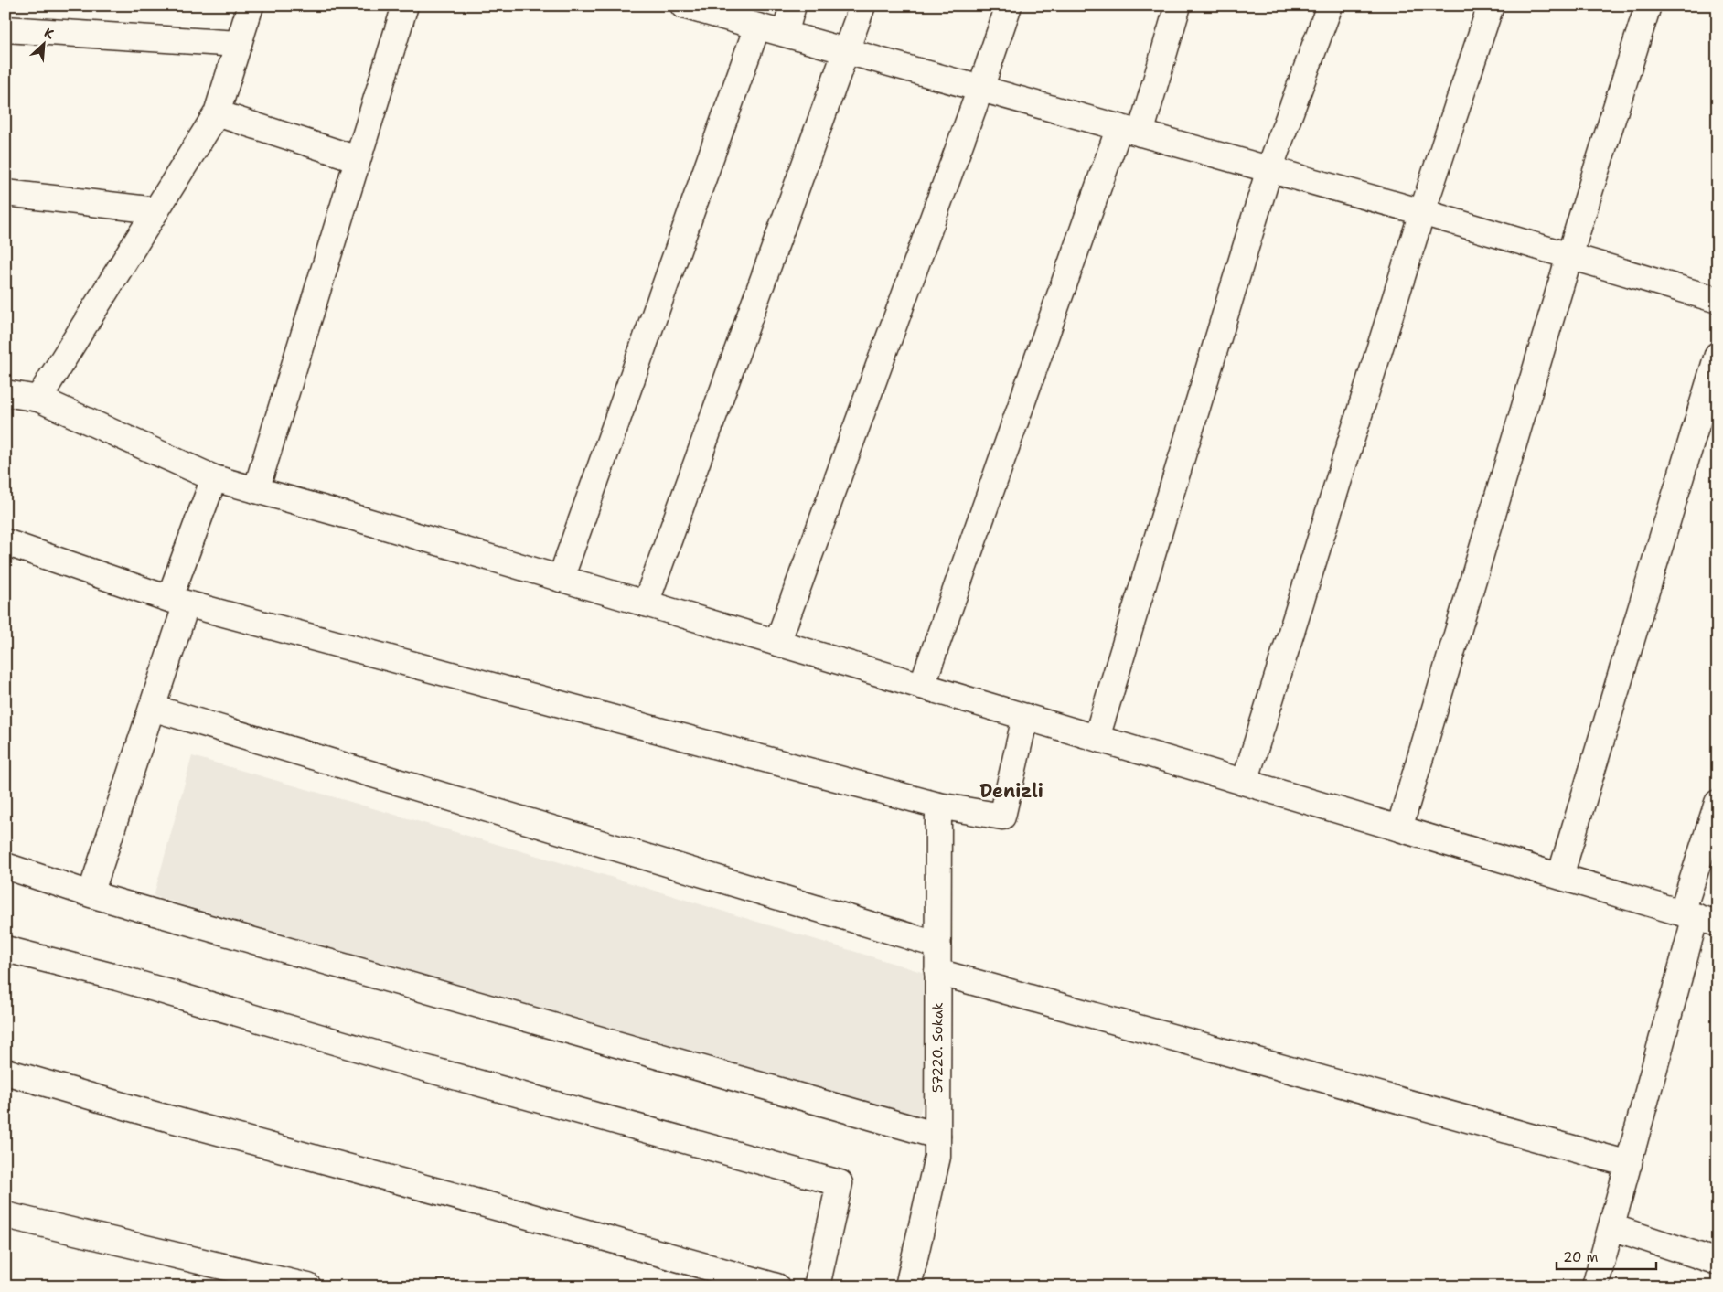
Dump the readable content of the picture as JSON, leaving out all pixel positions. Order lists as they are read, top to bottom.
{
  "streets": {
    "street": ["57220. Sokak"]
  },
  "districts": ["Denizli"],
  "scale_bar": "20 m",
  "north": "top right"
}
